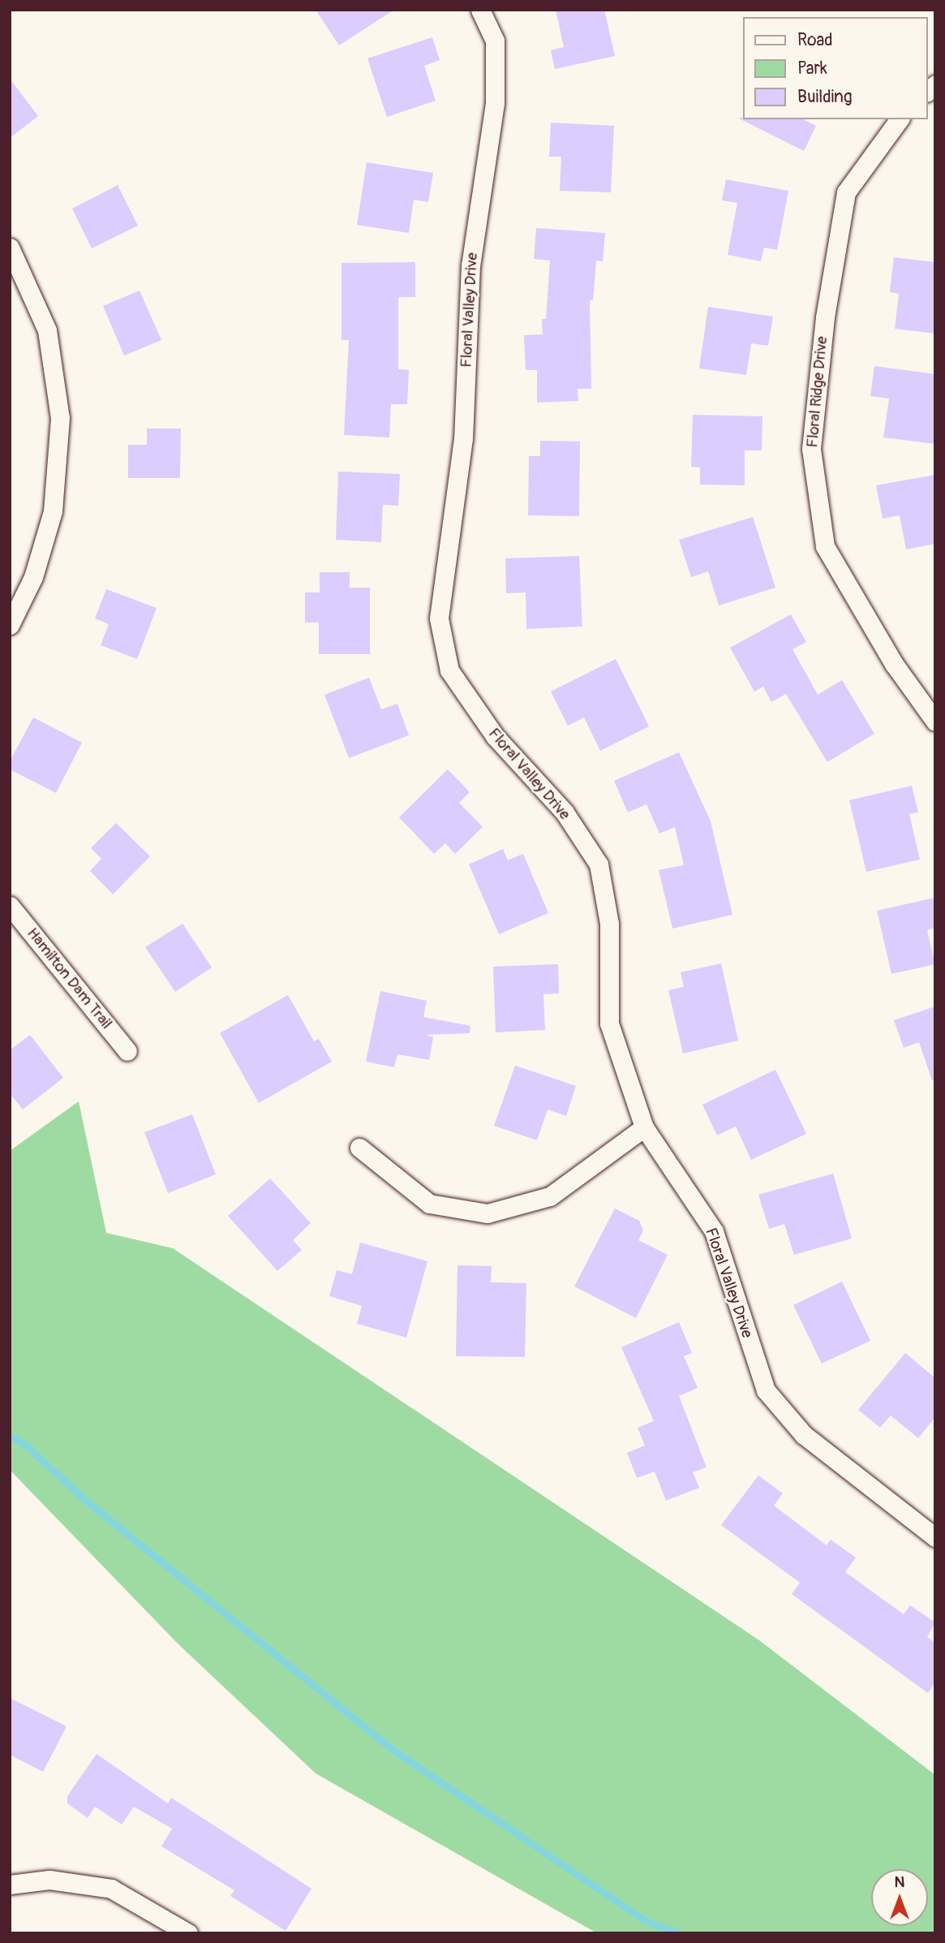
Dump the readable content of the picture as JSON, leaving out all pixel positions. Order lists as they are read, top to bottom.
{
  "streets": {
    "street": ["Floral Valley Drive", "Floral Ridge Drive", "Hamilton Dam Trail"]
  },
  "legend": ["Road", "Park", "Building"],
  "north": "top"
}
